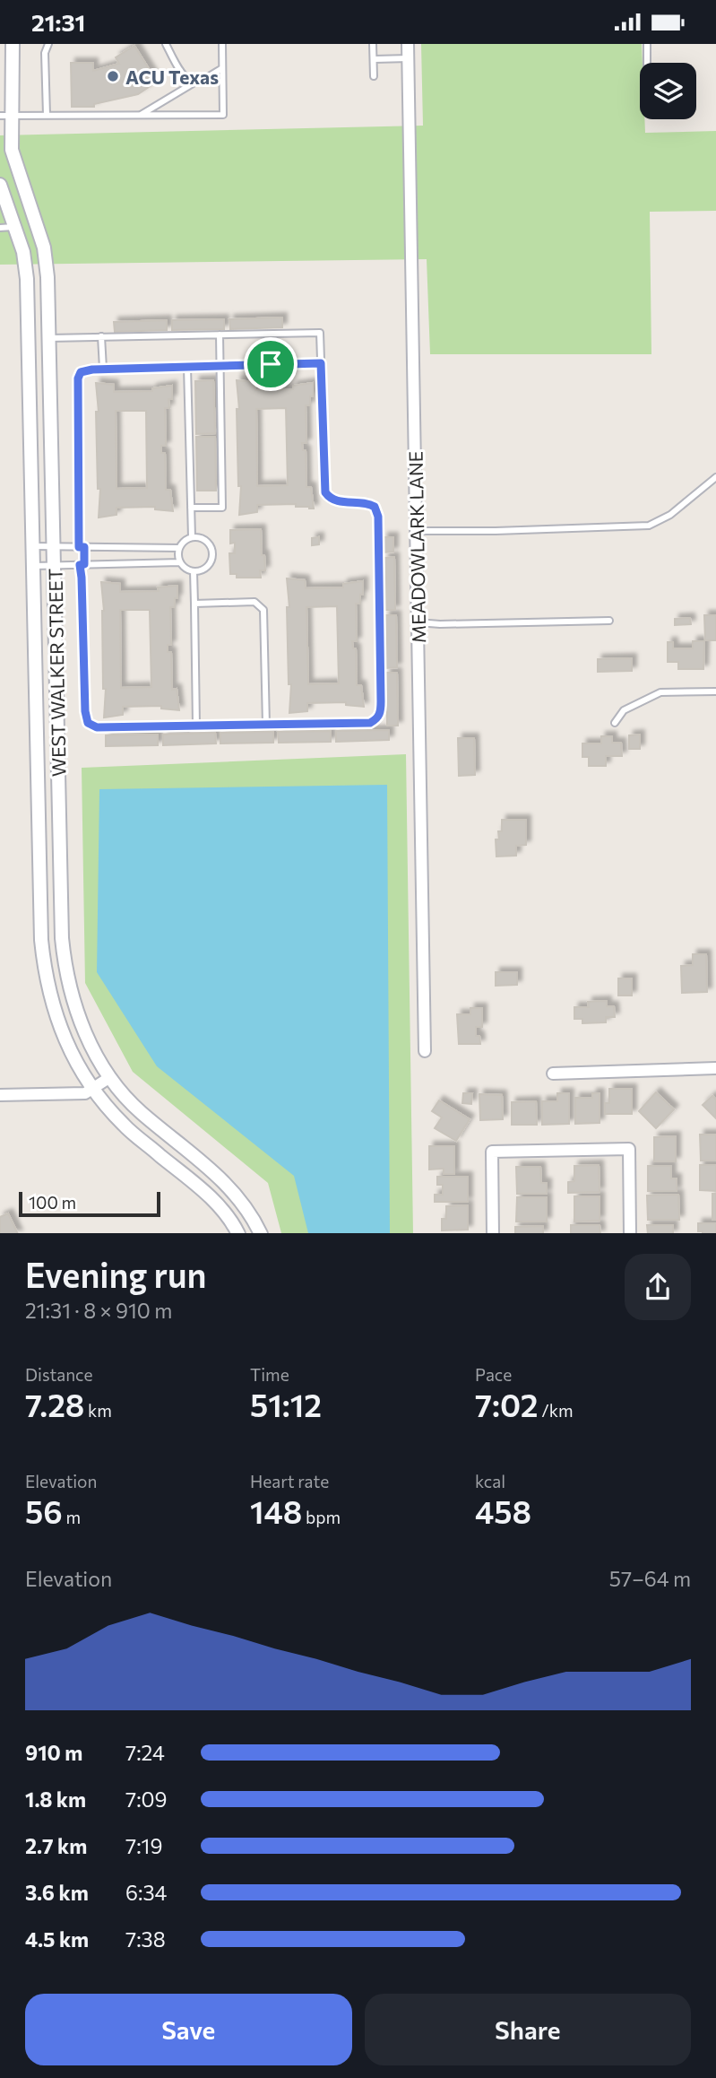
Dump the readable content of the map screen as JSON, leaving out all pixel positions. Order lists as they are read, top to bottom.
{
  "streets": {
    "street": ["MEADOWLARK LANE", "WEST WALKER STREET"]
  },
  "places": ["ACU Texas"],
  "scale_bar": "100 m",
  "page": {
    "status": "21:31",
    "scale": "100 m",
    "heading": ["Evening run", "21:31 · 8 × 910 m"],
    "stats": [
      ["Distance", "7.28 km"],
      ["Time", "51:12"],
      ["Pace", "7:02 /km"],
      ["Elevation", "56 m"],
      ["Heart rate", "148 bpm"],
      ["kcal", "458"]
    ],
    "chart": ["Elevation", "57–64 m"],
    "list": [
      {
        "name": "910 m",
        "note": "7:24"
      },
      {
        "name": "1.8 km",
        "note": "7:09"
      },
      {
        "name": "2.7 km",
        "note": "7:19"
      },
      {
        "name": "3.6 km",
        "note": "6:34"
      },
      {
        "name": "4.5 km",
        "note": "7:38"
      }
    ],
    "buttons": ["Save", "Share"]
  }
}
